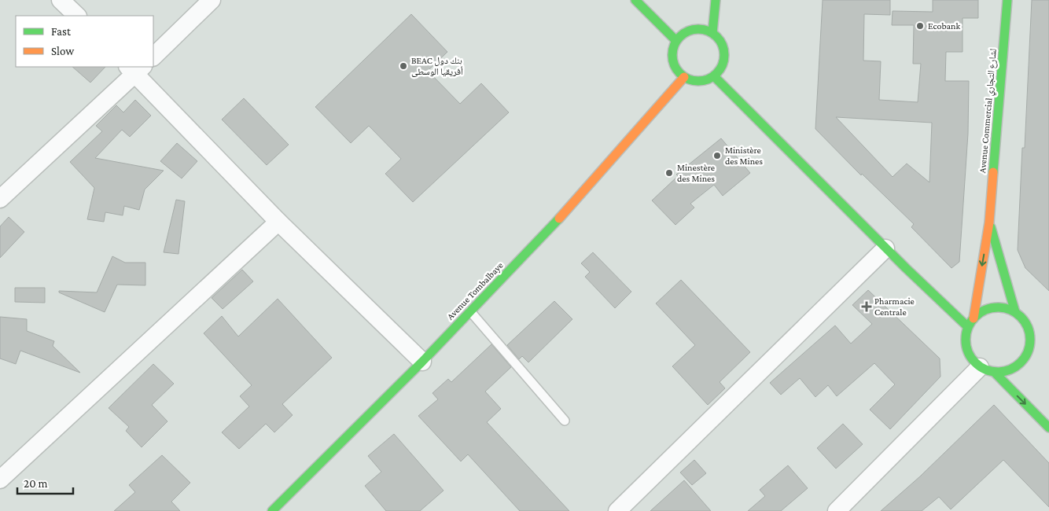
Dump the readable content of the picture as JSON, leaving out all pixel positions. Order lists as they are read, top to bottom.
{
  "streets": {
    "street": ["Avenue Commercial لشارع التجاري", "Avenue Tombalbaye"]
  },
  "places": {
    "other": [
      "Ecobank",
      "BEAC بنك دول أفريقيا الوسطى",
      "Ministère des Mines",
      "Minestère des Mines"
    ],
    "health": ["Pharmacie Centrale"]
  },
  "legend": ["Fast", "Slow"],
  "scale_bar": "20 m"
}
